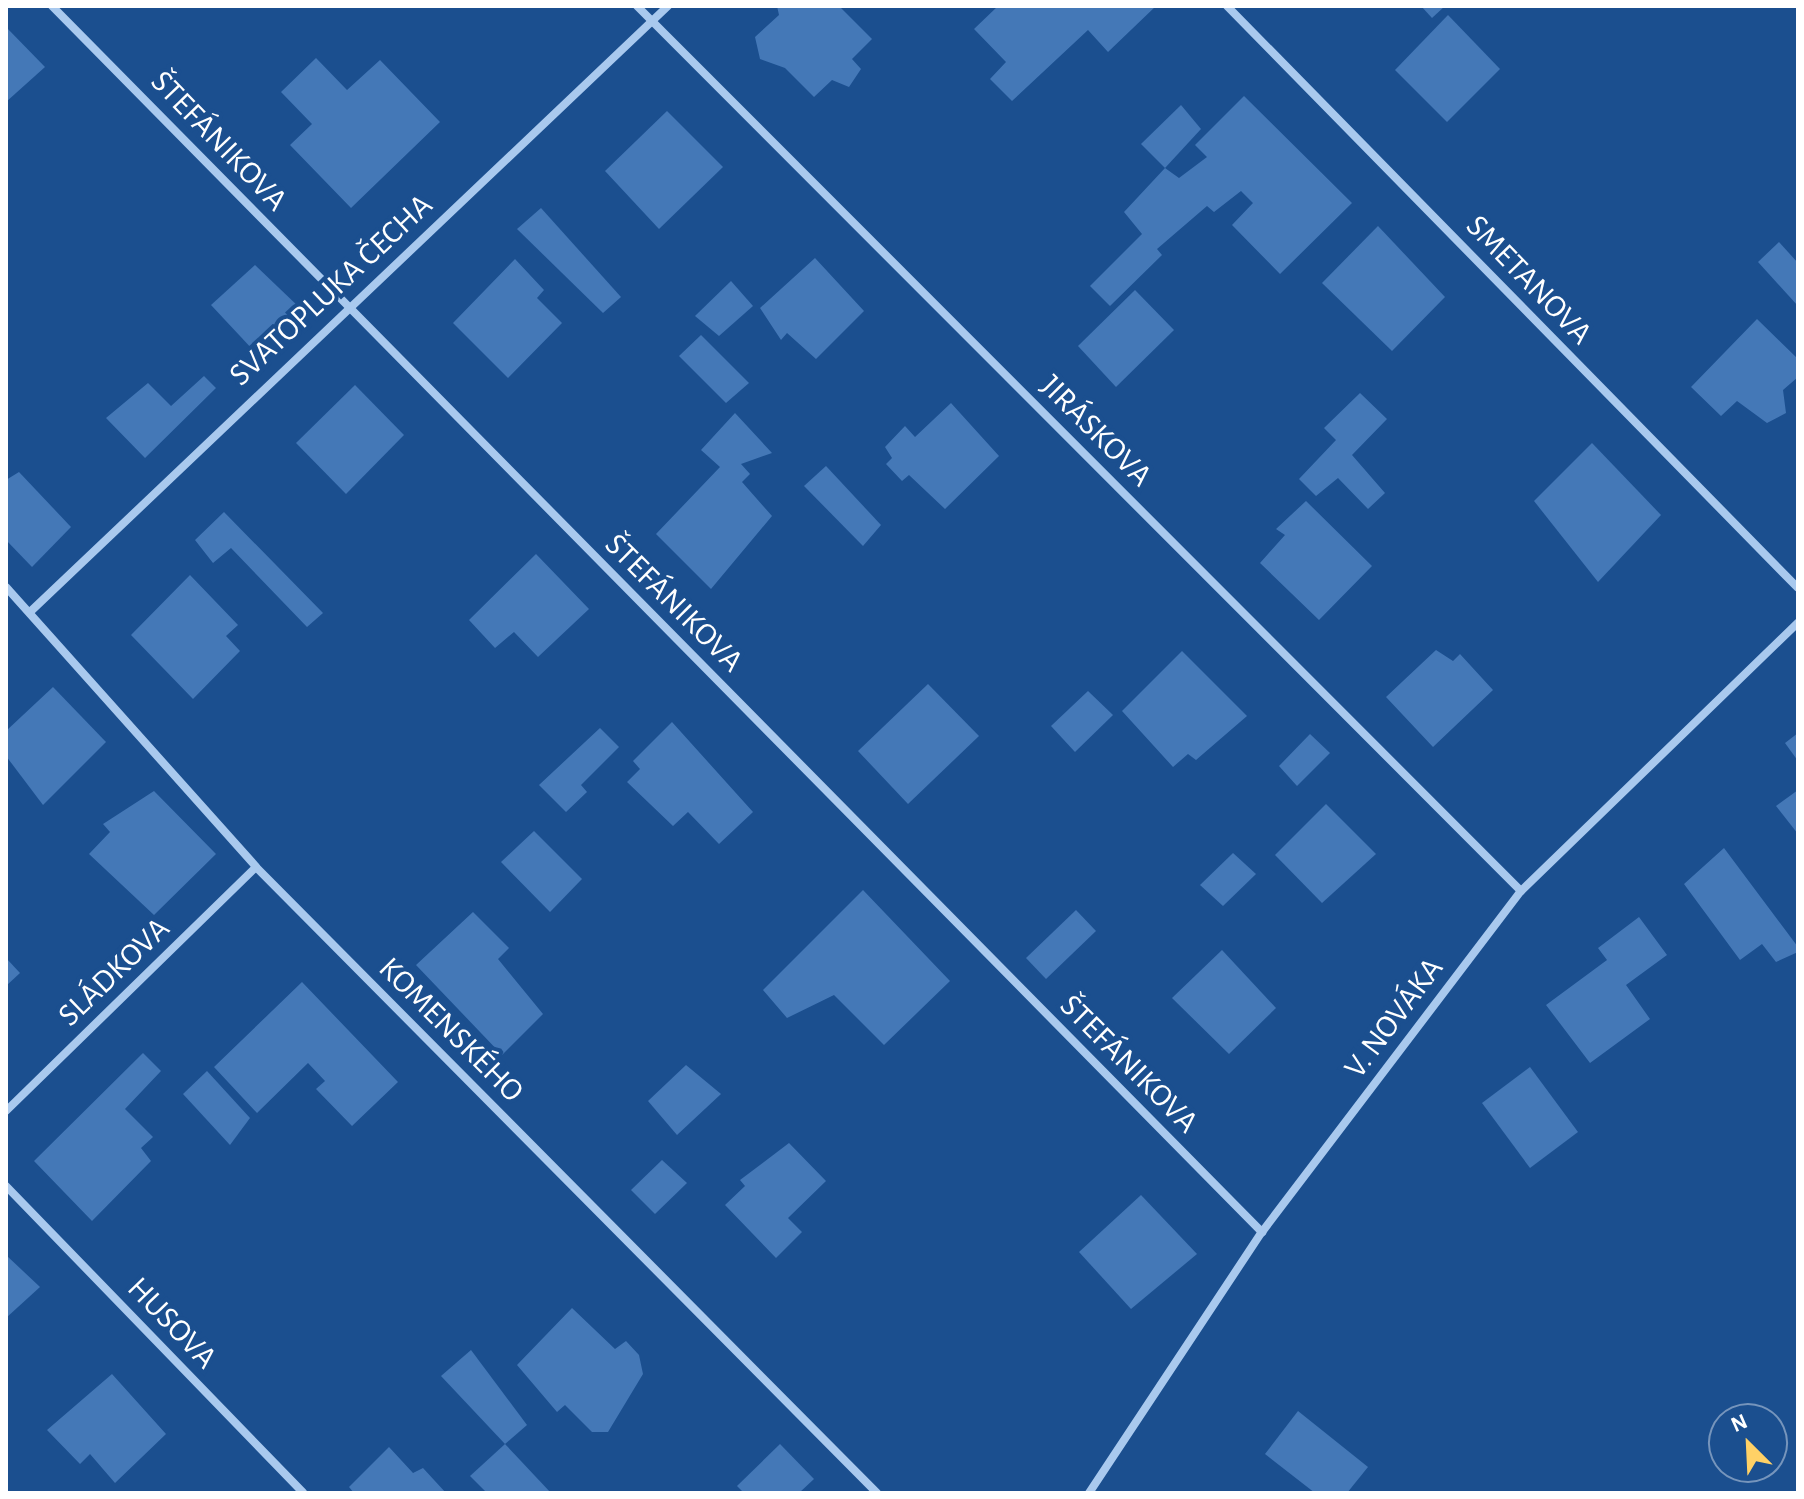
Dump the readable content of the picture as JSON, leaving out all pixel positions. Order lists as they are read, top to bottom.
{
  "streets": {
    "street": [
      "ŠTEFÁNIKOVA",
      "SMETANOVA",
      "SVATOPLUKA ČECHA",
      "JIRÁSKOVA",
      "SLÁDKOVA",
      "V. NOVÁKA",
      "KOMENSKÉHO",
      "HUSOVA"
    ]
  },
  "crossings": [
    ["ŠTEFÁNIKOVA", "SVATOPLUKA ČECHA"],
    ["ŠTEFÁNIKOVA", "V. NOVÁKA"],
    ["SVATOPLUKA ČECHA", "JIRÁSKOVA"],
    ["SVATOPLUKA ČECHA", "KOMENSKÉHO"],
    ["JIRÁSKOVA", "V. NOVÁKA"],
    ["SLÁDKOVA", "KOMENSKÉHO"]
  ],
  "north": "top left"
}
